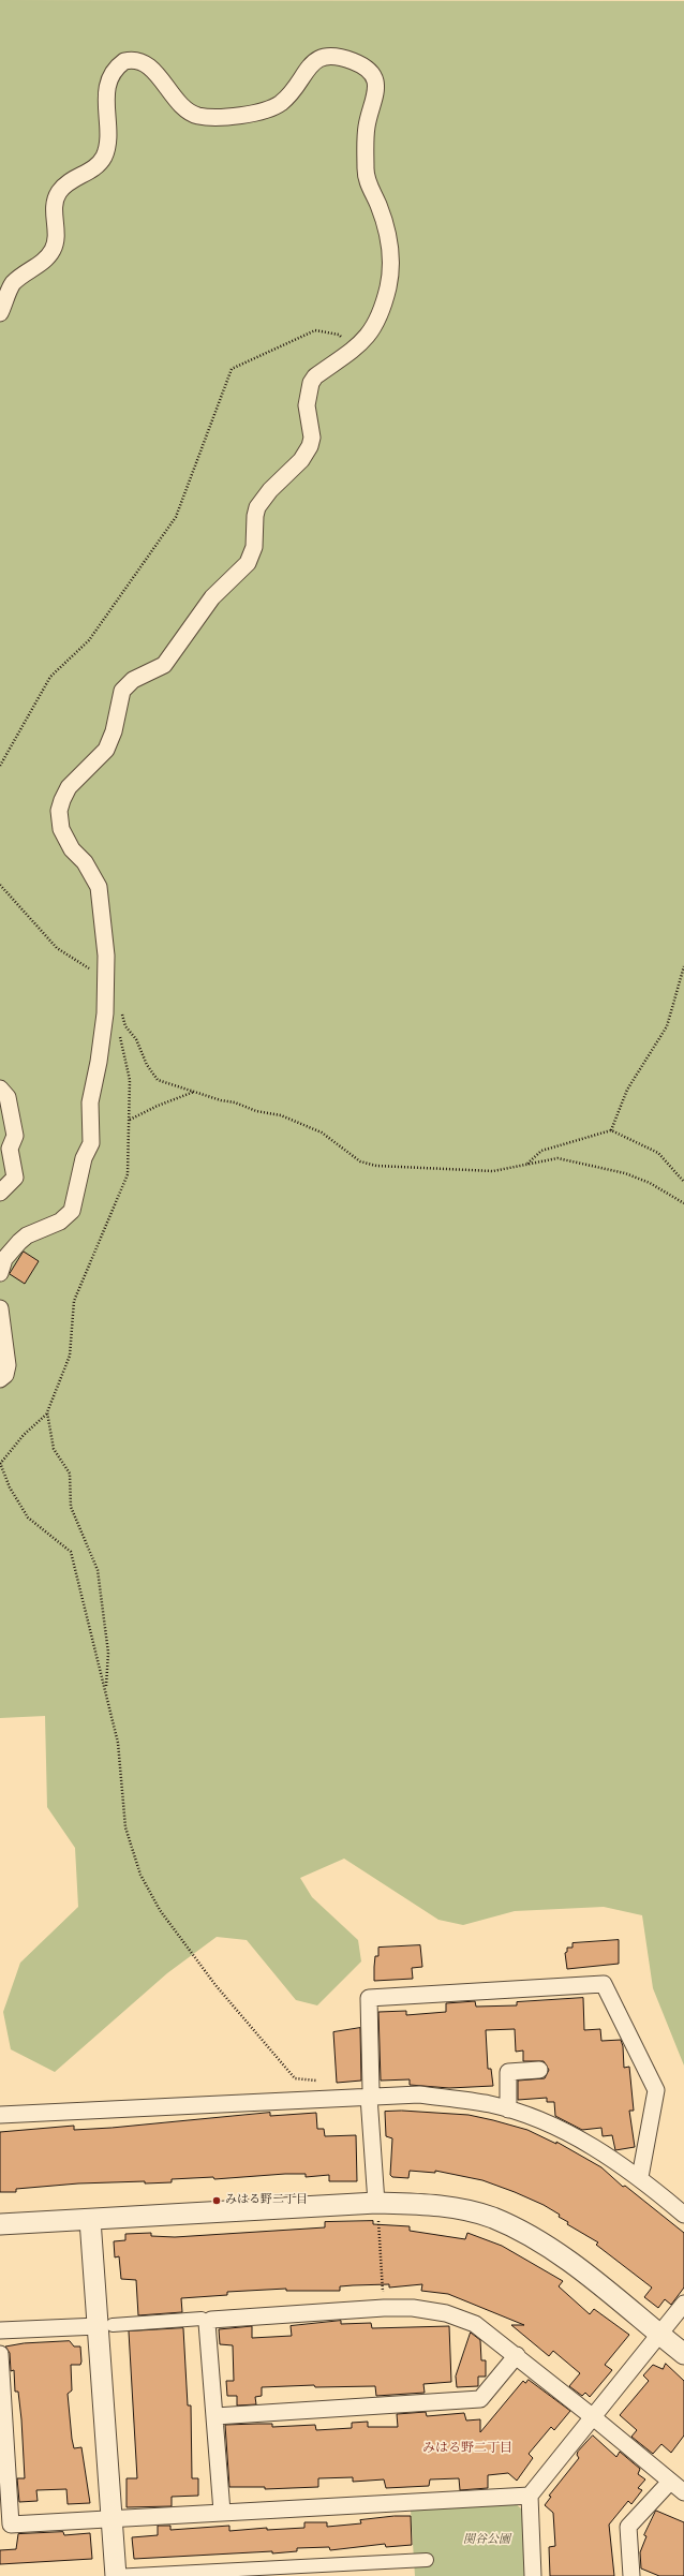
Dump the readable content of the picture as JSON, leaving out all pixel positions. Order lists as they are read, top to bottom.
{
  "districts": ["みはる野二丁目"],
  "parks": ["関谷公園"],
  "places": ["みはる野二丁目"]
}
